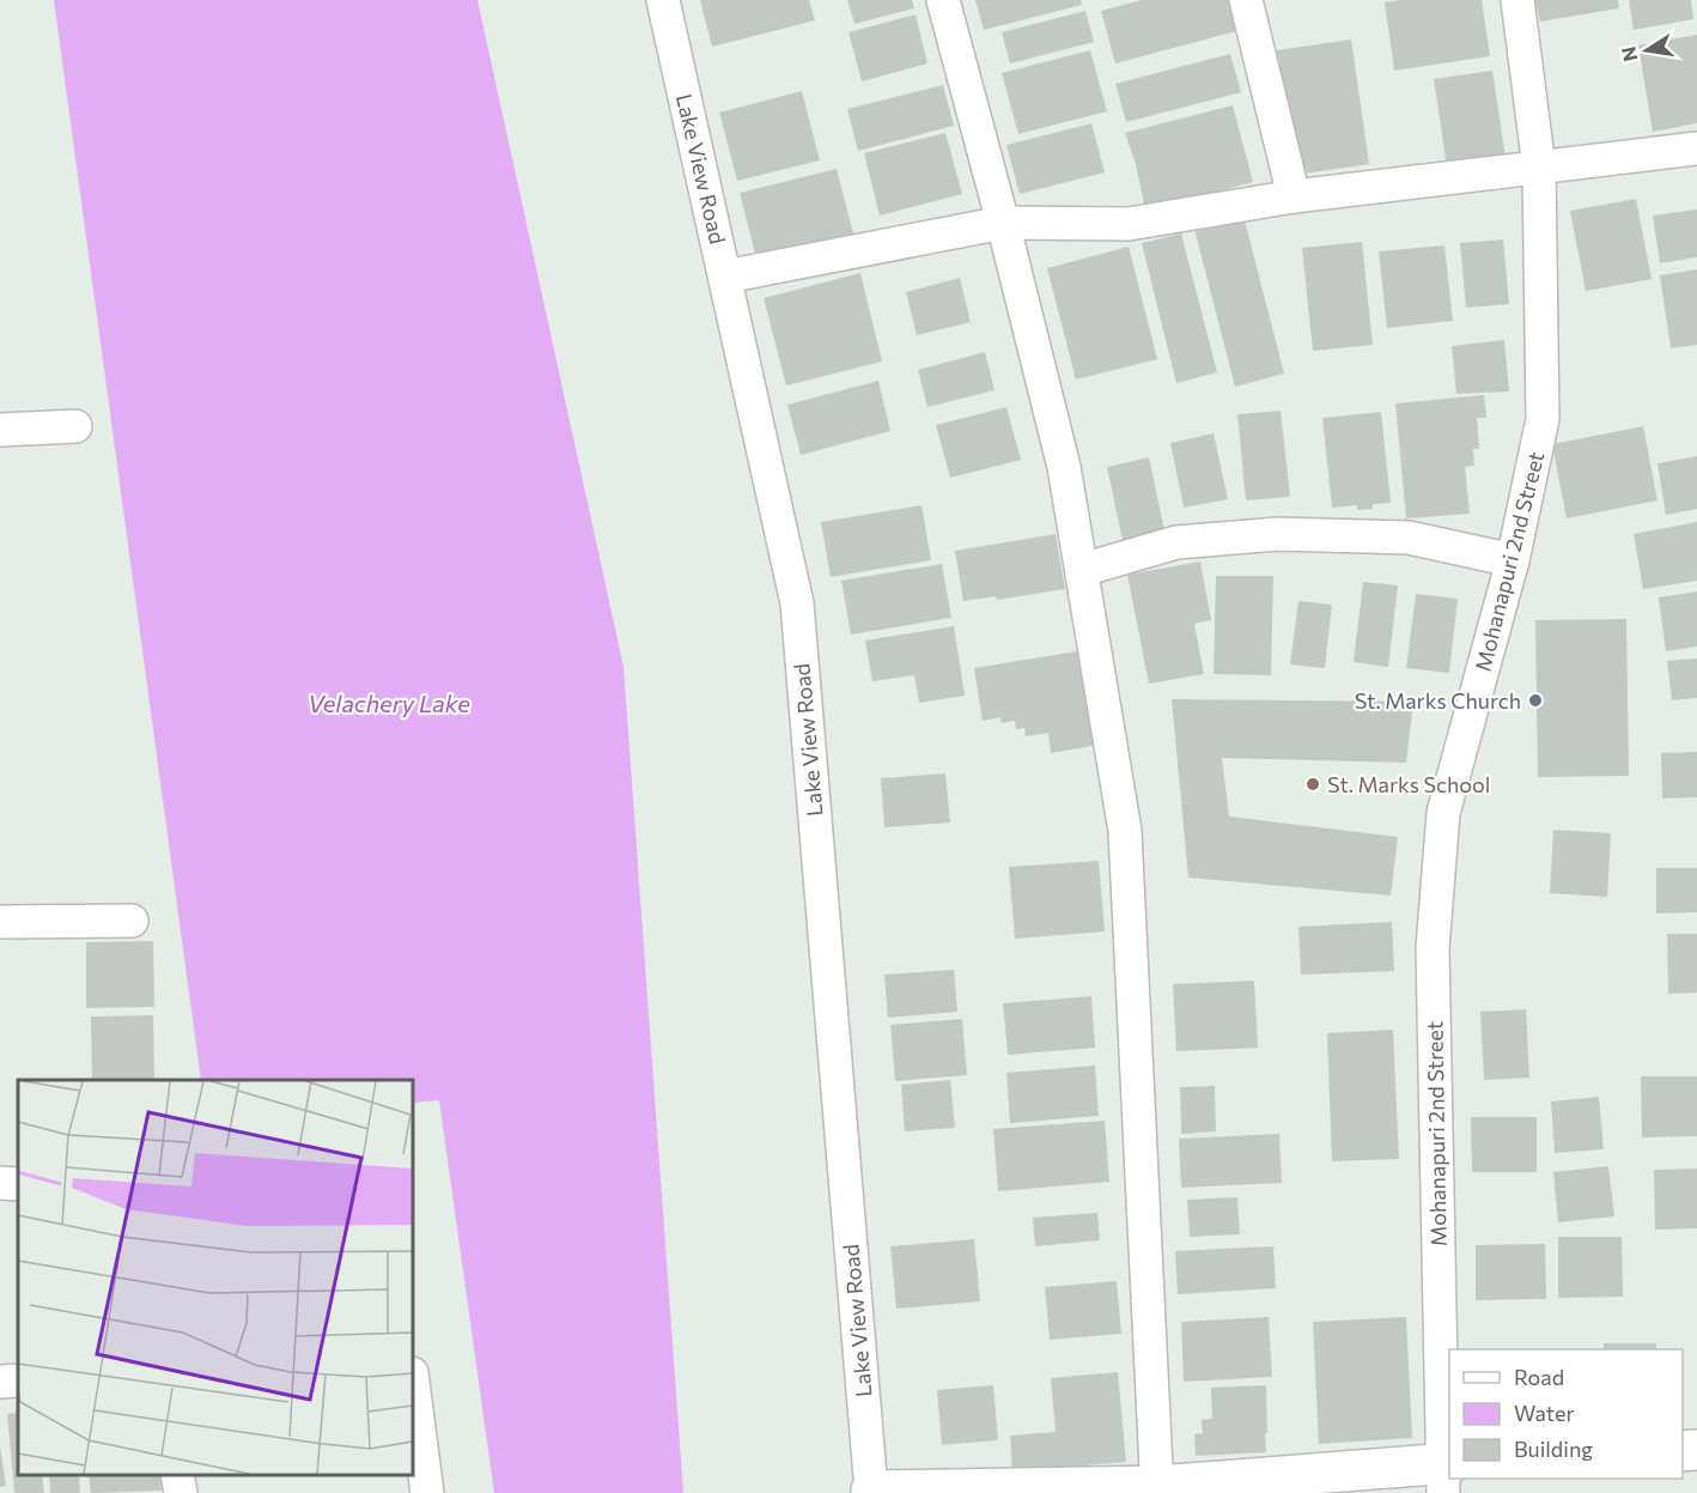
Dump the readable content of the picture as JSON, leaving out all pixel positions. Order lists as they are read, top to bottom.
{
  "streets": {
    "street": ["Lake View Road", "Mohanapuri 2nd Street"]
  },
  "water": ["Velachery Lake"],
  "places": ["St. Marks Church", "St. Marks School"],
  "legend": ["Road", "Water", "Building"],
  "north": "left"
}
